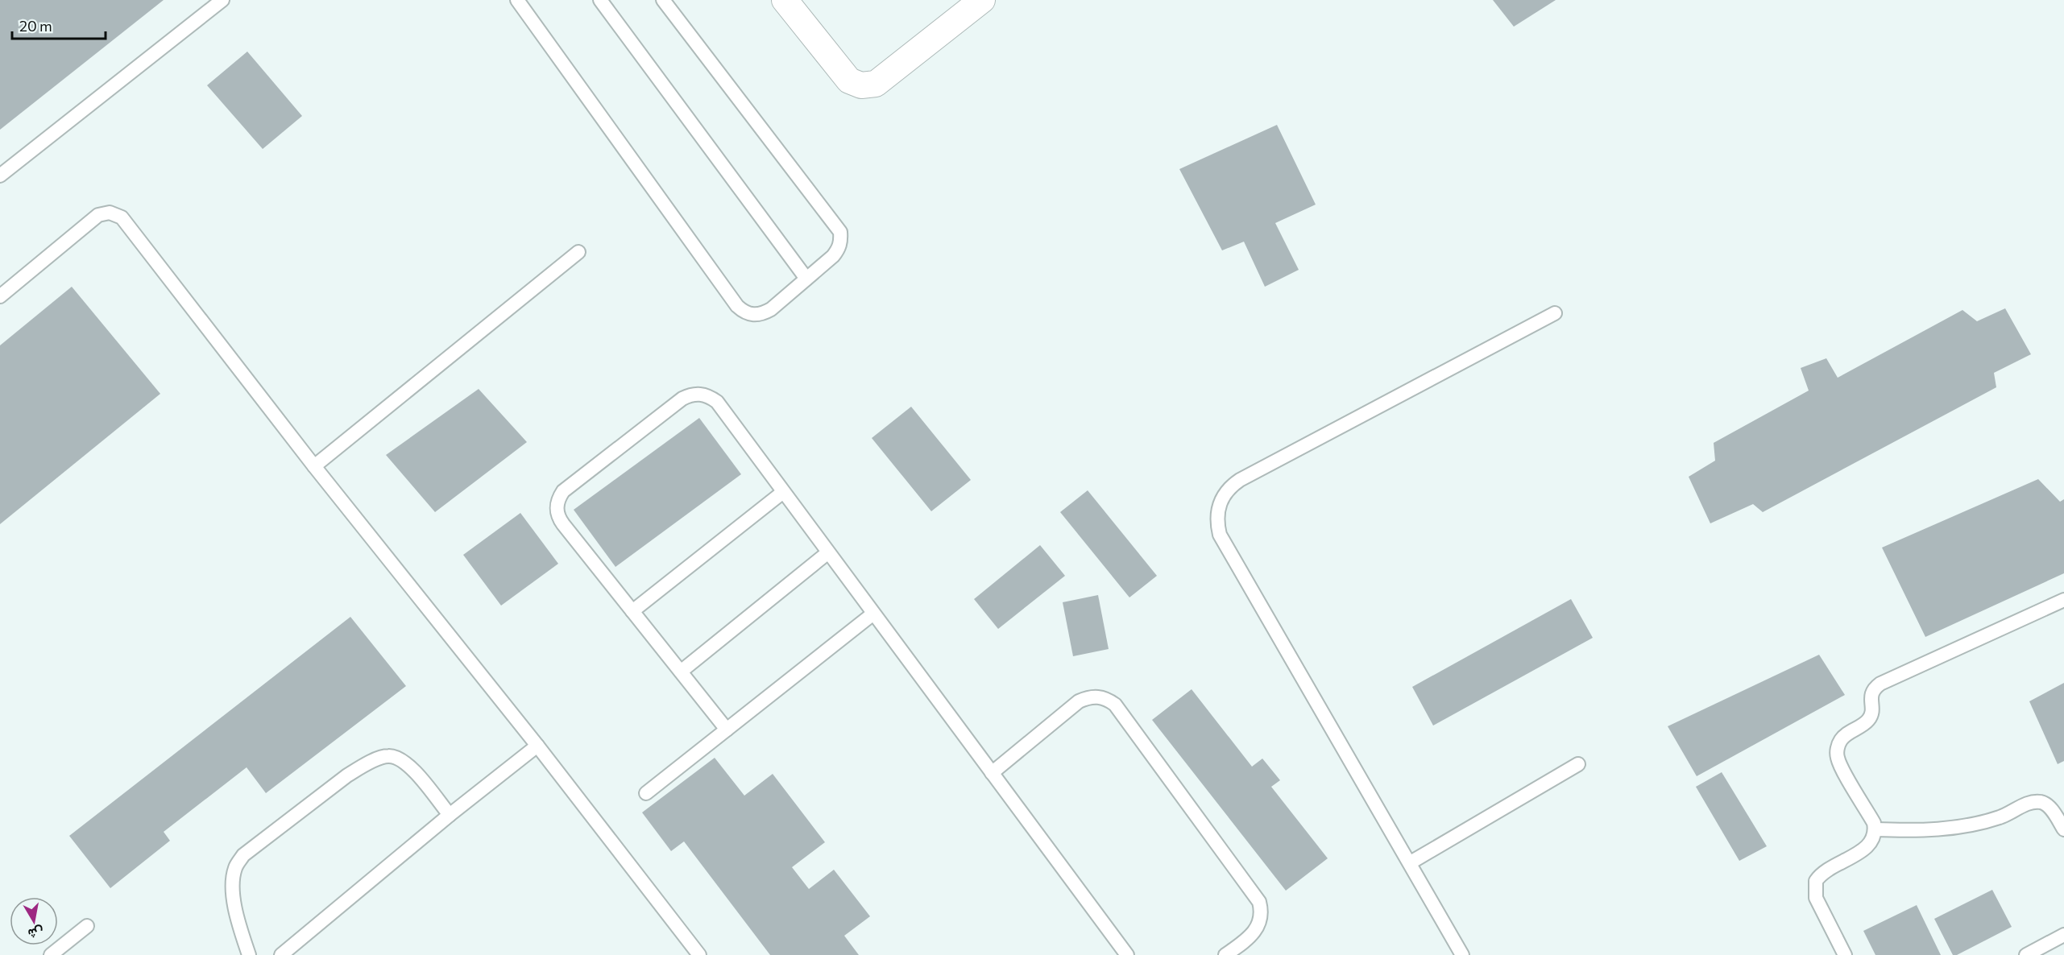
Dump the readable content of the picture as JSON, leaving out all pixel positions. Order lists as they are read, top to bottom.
{
  "scale_bar": "20 m",
  "north": "bottom"
}
